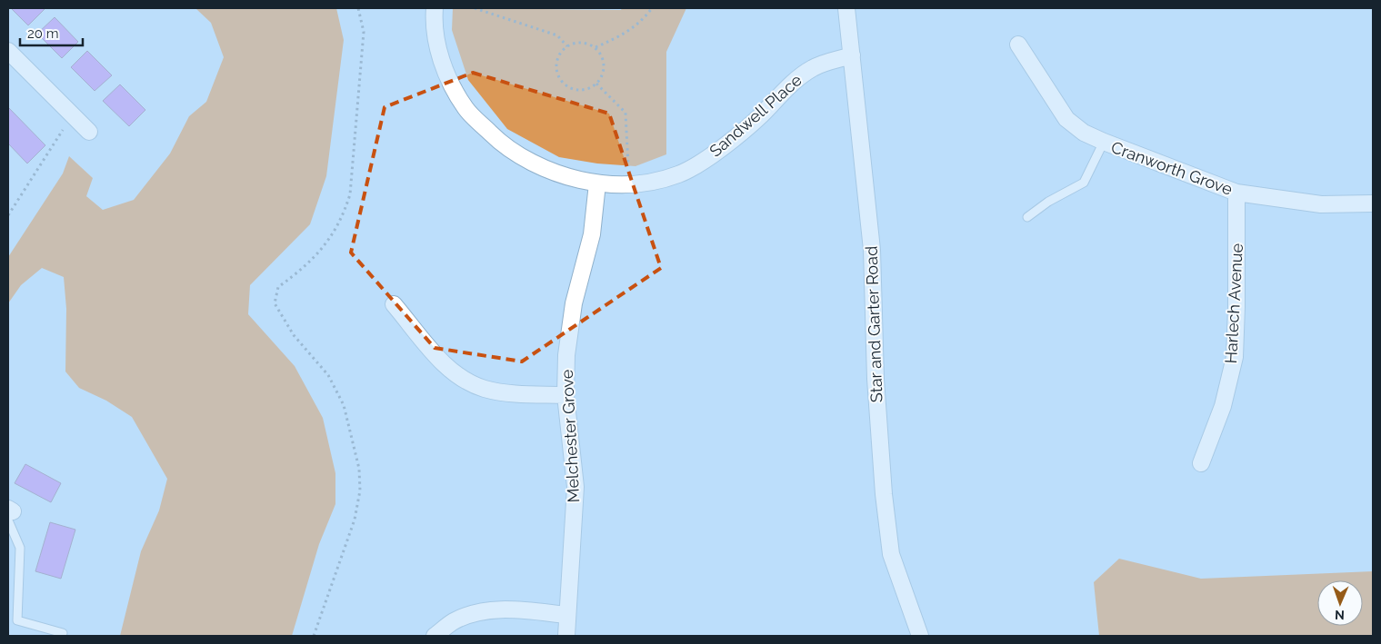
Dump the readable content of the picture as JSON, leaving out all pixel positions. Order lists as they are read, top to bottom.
{
  "streets": {
    "street": [
      "Sandwell Place",
      "Cranworth Grove",
      "Harlech Avenue",
      "Star and Garter Road",
      "Melchester Grove"
    ]
  },
  "crossings": [
    ["Sandwell Place", "Star and Garter Road"],
    ["Sandwell Place", "Melchester Grove"],
    ["Cranworth Grove", "Harlech Avenue"]
  ],
  "scale_bar": "20 m",
  "north": "bottom"
}
